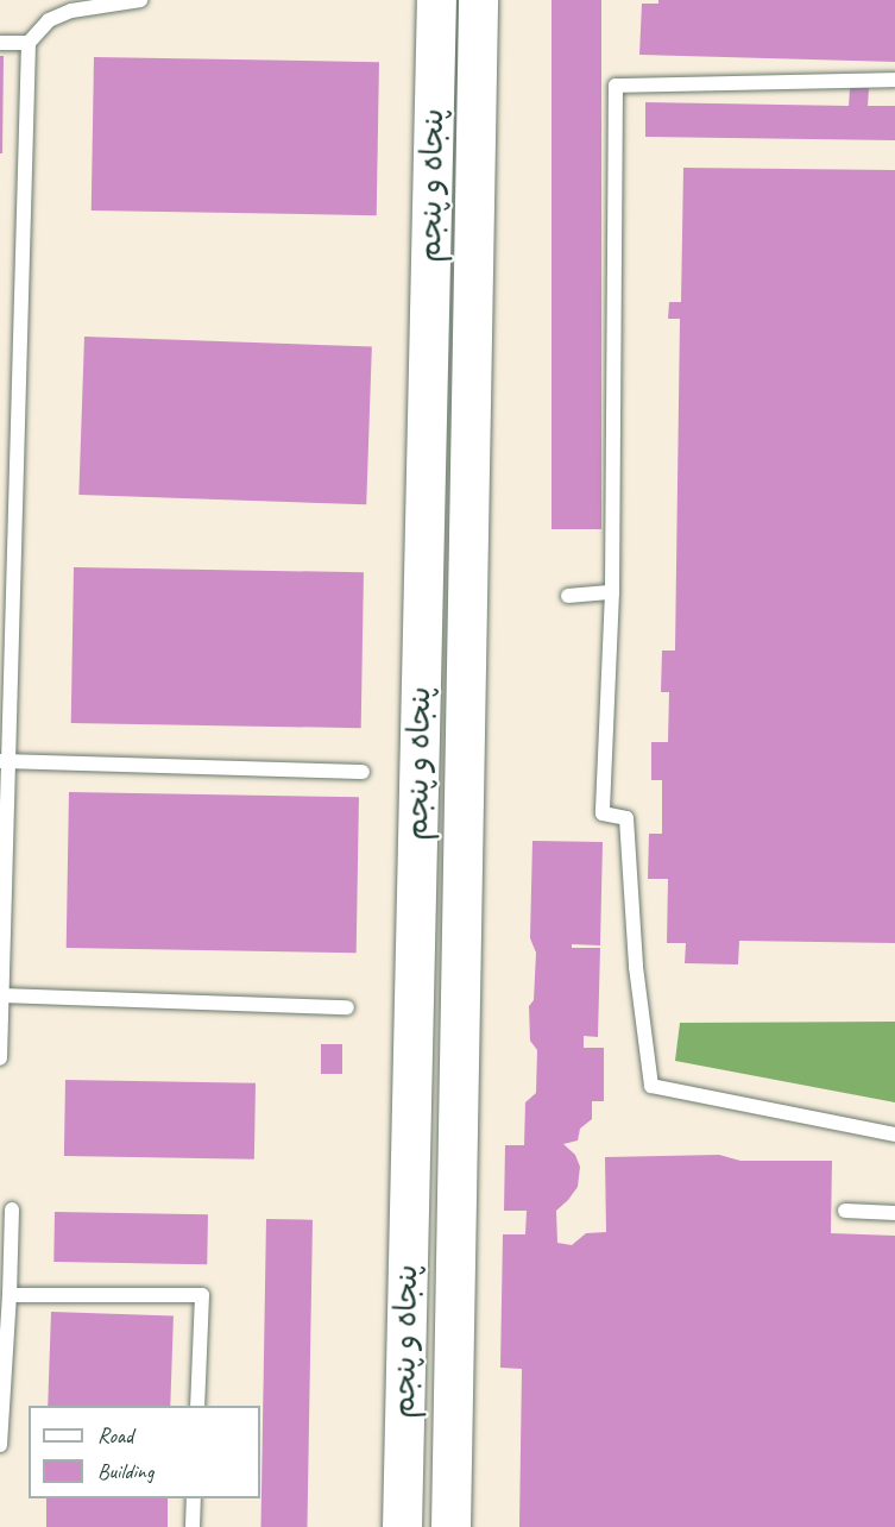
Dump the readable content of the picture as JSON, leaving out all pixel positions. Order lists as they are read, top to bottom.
{
  "streets": {
    "main road": ["پنجاه و پنجم"]
  },
  "legend": ["Road", "Building"]
}
